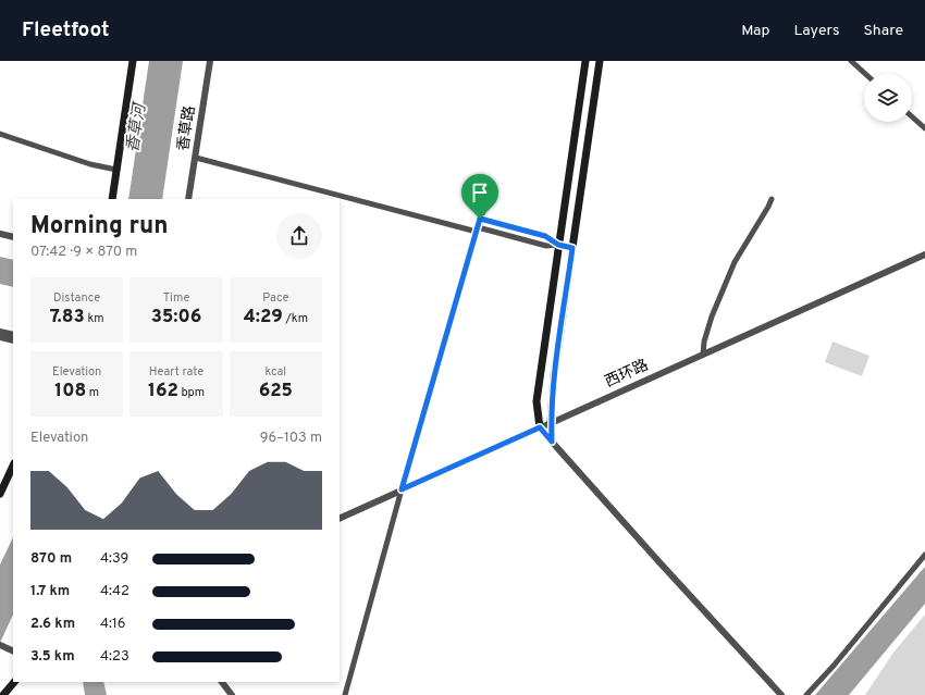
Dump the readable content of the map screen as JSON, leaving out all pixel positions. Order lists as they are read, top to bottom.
{
  "streets": {
    "street": ["香草路", "西环路"]
  },
  "water": ["香草河"],
  "page": {
    "header": "Fleetfoot",
    "nav": ["Map", "Layers", "Share"],
    "heading": ["Morning run", "07:42 · 9 × 870 m"],
    "stats": [
      ["Distance", "7.83 km"],
      ["Time", "35:06"],
      ["Pace", "4:29 /km"],
      ["Elevation", "108 m"],
      ["Heart rate", "162 bpm"],
      ["kcal", "625"]
    ],
    "chart": ["Elevation", "96–103 m"],
    "list": [
      {
        "name": "870 m",
        "note": "4:39"
      },
      {
        "name": "1.7 km",
        "note": "4:42"
      },
      {
        "name": "2.6 km",
        "note": "4:16"
      },
      {
        "name": "3.5 km",
        "note": "4:23"
      }
    ]
  }
}
